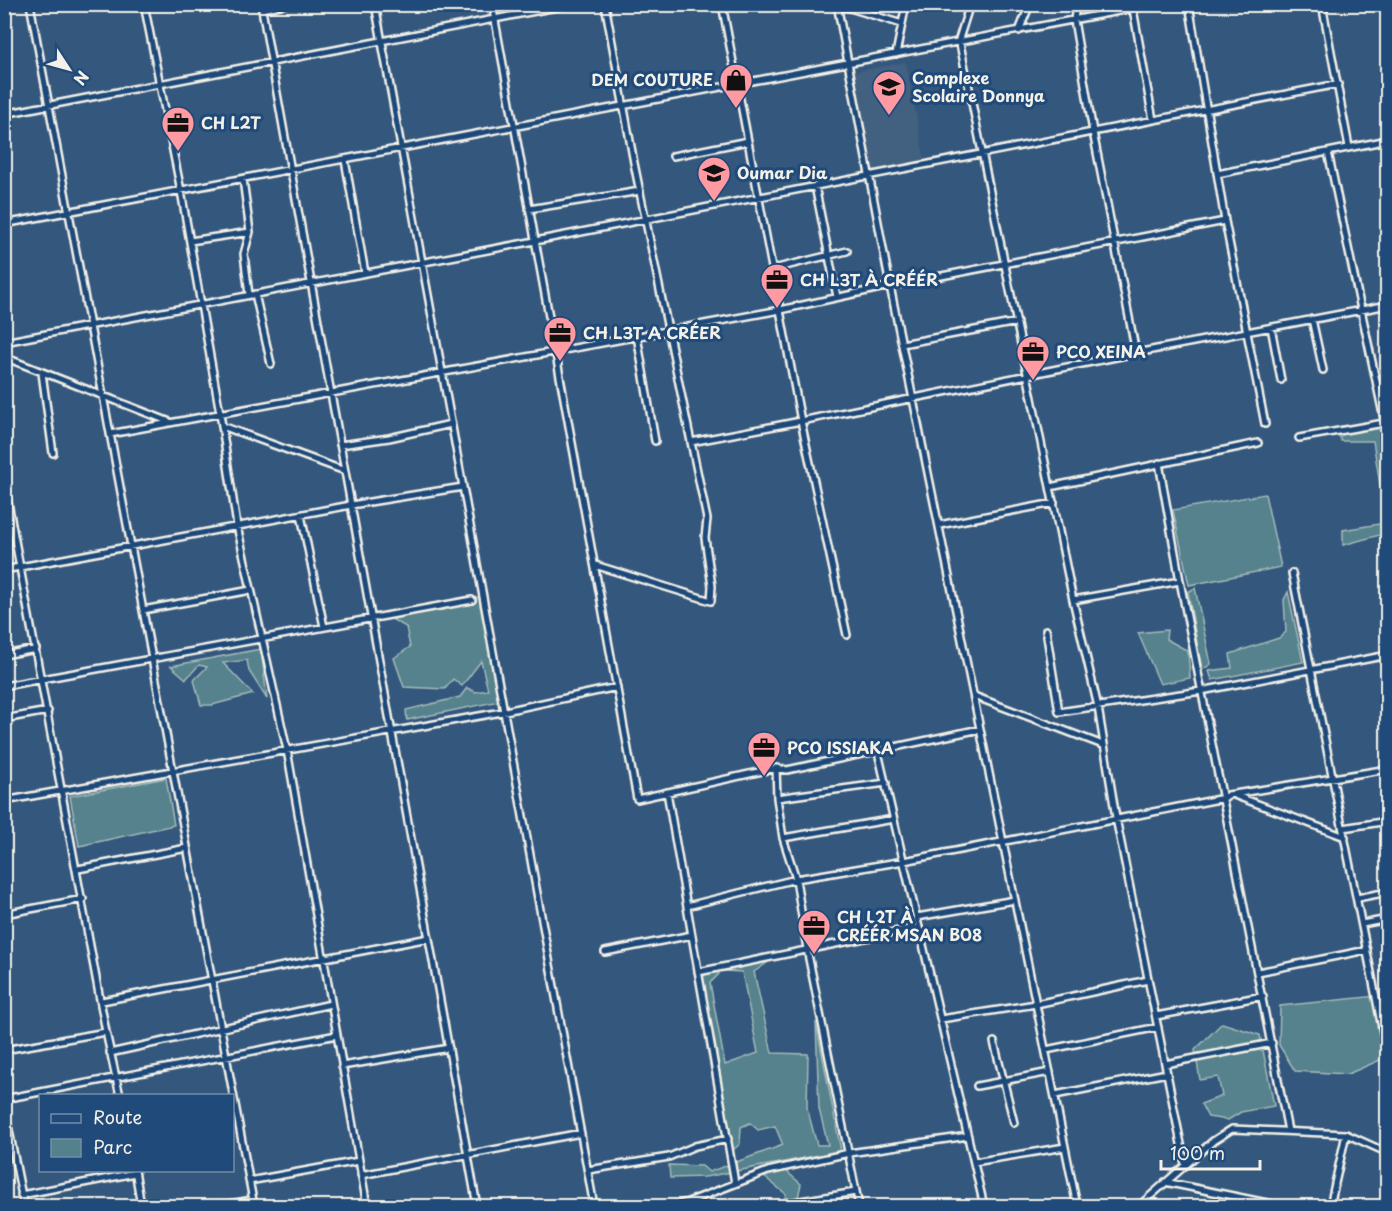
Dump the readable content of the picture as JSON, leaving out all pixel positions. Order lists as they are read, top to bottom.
{
  "places": {
    "shop": ["DEM COUTURE"],
    "school or university": ["Complexe Scolaire Donnya", "Oumar Dia"],
    "office": [
      "CH L2T",
      "CH L3T À CRÉÉR",
      "CH L3T A CRÉER",
      "PCO XEINA",
      "PCO ISSIAKA",
      "CH L2T À CRÉÉR MSAN B08"
    ]
  },
  "legend": ["Route", "Parc"],
  "scale_bar": "100 m",
  "north": "bottom right"
}
